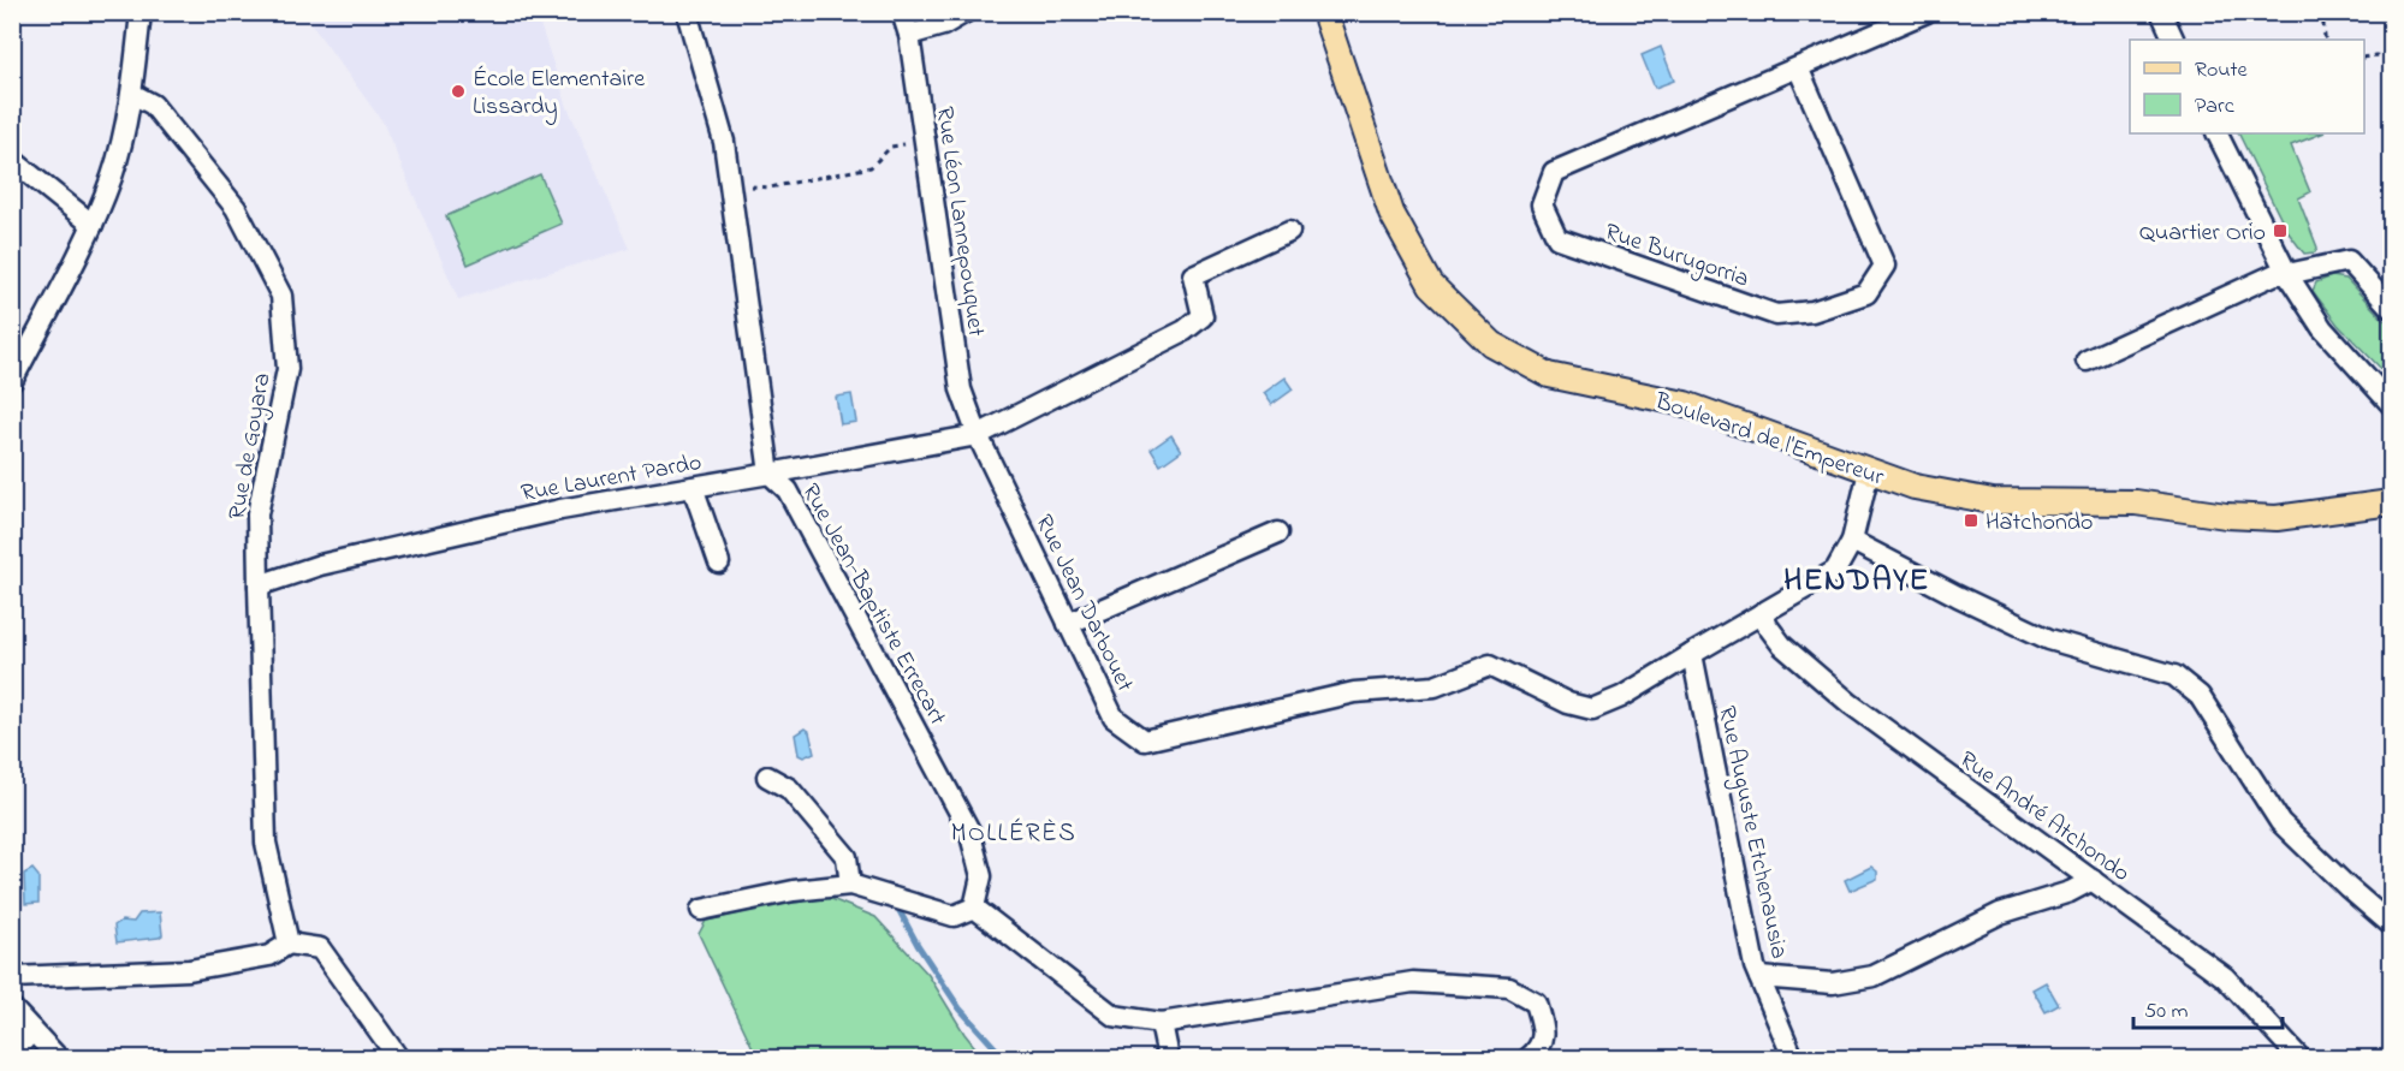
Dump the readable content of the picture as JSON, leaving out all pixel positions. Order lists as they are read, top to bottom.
{
  "streets": {
    "main road": ["Boulevard de l'Empereur"],
    "street": [
      "Rue Léon Lannepouquet",
      "Rue Burugorria",
      "Rue de Goyara",
      "Rue Laurent Pardo",
      "Rue Jean Darbouet",
      "Rue Jean-Baptiste Errecart",
      "Rue André Atchondo",
      "Rue Auguste Etchenausia"
    ]
  },
  "crossings": [
    ["Rue Léon Lannepouquet", "Rue Laurent Pardo"],
    ["Rue Léon Lannepouquet", "Rue Jean Darbouet"],
    ["Rue de Goyara", "Rue Laurent Pardo"],
    ["Rue Laurent Pardo", "Rue Jean Darbouet"],
    ["Rue Laurent Pardo", "Rue Jean-Baptiste Errecart"],
    ["Rue Jean Darbouet", "Rue Auguste Etchenausia"]
  ],
  "districts": ["HENDAYE", "MOLLÉRÈS"],
  "places": {
    "other": ["École Elementaire Lissardy"],
    "transit": ["Quartier Orio", "Hatchondo"]
  },
  "legend": ["Route", "Parc"],
  "scale_bar": "50 m"
}
